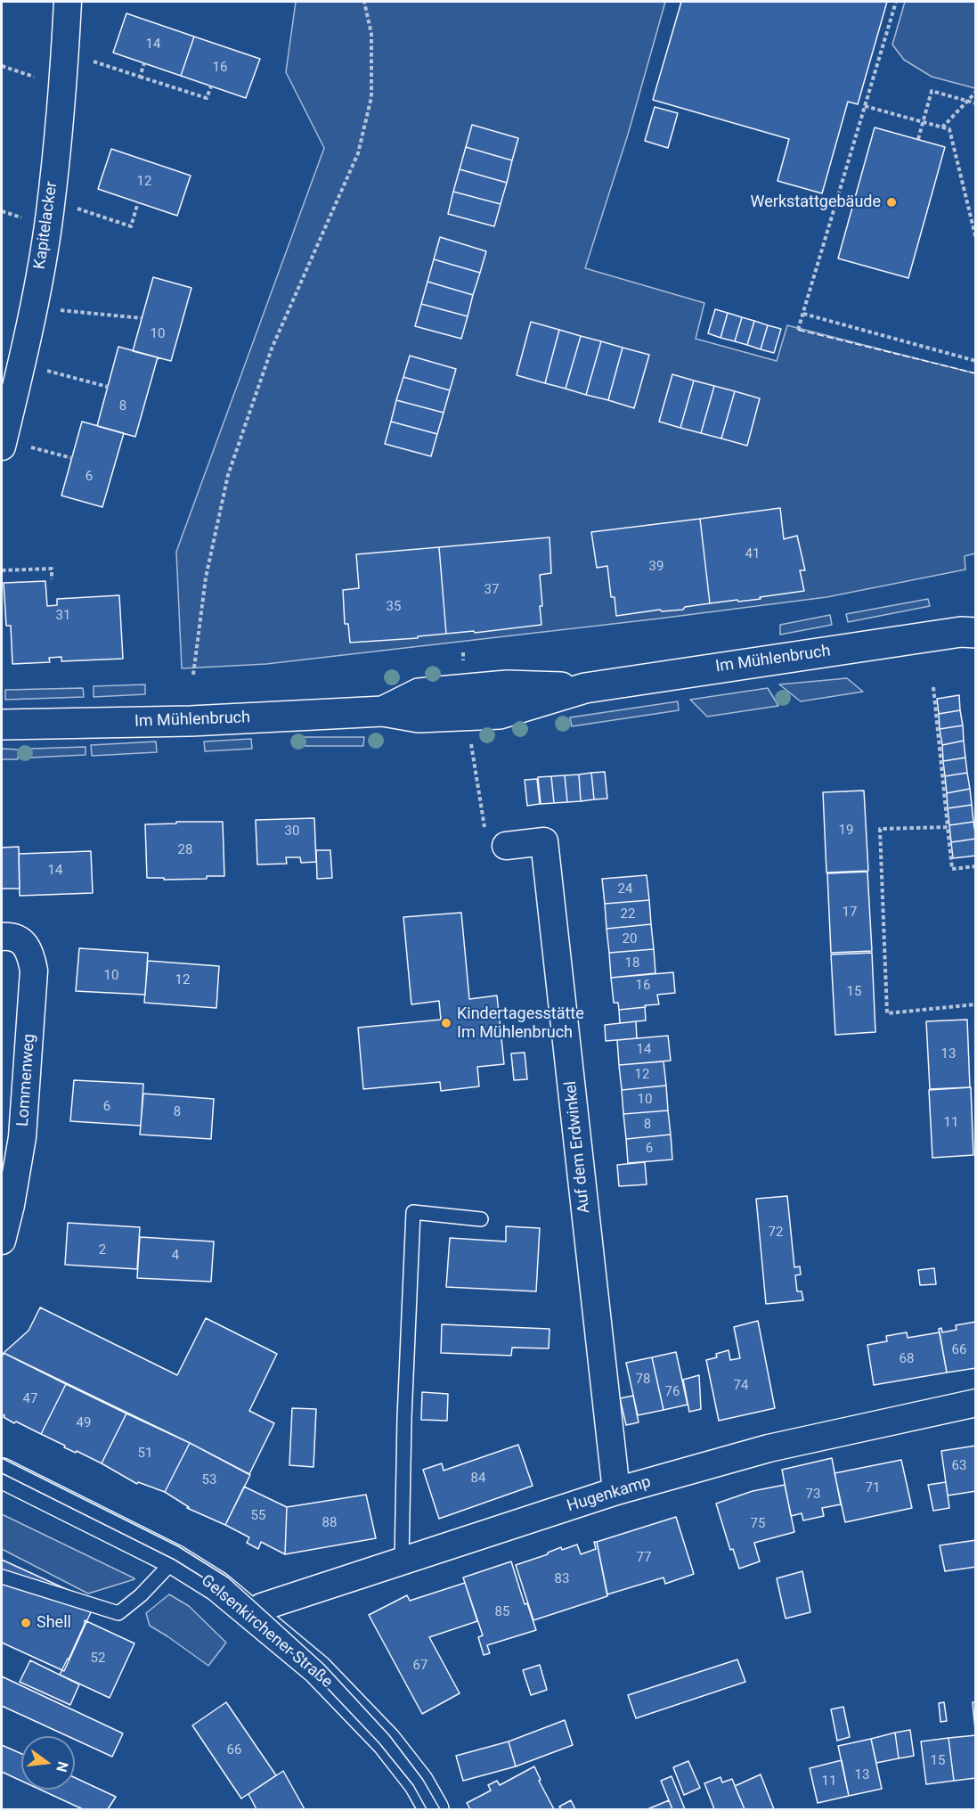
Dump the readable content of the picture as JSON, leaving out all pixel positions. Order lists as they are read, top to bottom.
{
  "streets": {
    "main road": ["Im Mühlenbruch", "Gelsenkirchener Straße"],
    "street": [
      "Kapitelacker",
      "Lommenweg",
      "Auf dem Erdwinkel",
      "Hugenkamp"
    ]
  },
  "crossings": [
    ["Auf dem Erdwinkel", "Hugenkamp"],
    ["Hugenkamp", "Gelsenkirchener Straße"]
  ],
  "places": ["Werkstattgebäude", "Kindertagesstätte Im Mühlenbruch", "Shell"],
  "house_numbers": [
    "14",
    "16",
    "12",
    "10",
    "8",
    "6",
    "41",
    "39",
    "37",
    "35",
    "31",
    "19",
    "30",
    "28",
    "14",
    "24",
    "17",
    "22",
    "20",
    "18",
    "10",
    "12",
    "16",
    "15",
    "14",
    "13",
    "12",
    "10",
    "6",
    "8",
    "11",
    "8",
    "6",
    "72",
    "2",
    "4",
    "66",
    "68",
    "78",
    "74",
    "76",
    "47",
    "49",
    "51",
    "63",
    "84",
    "53",
    "71",
    "73",
    "55",
    "88",
    "75",
    "77",
    "83",
    "85",
    "52",
    "67",
    "66",
    "15",
    "13",
    "11"
  ],
  "north": "right"
}
